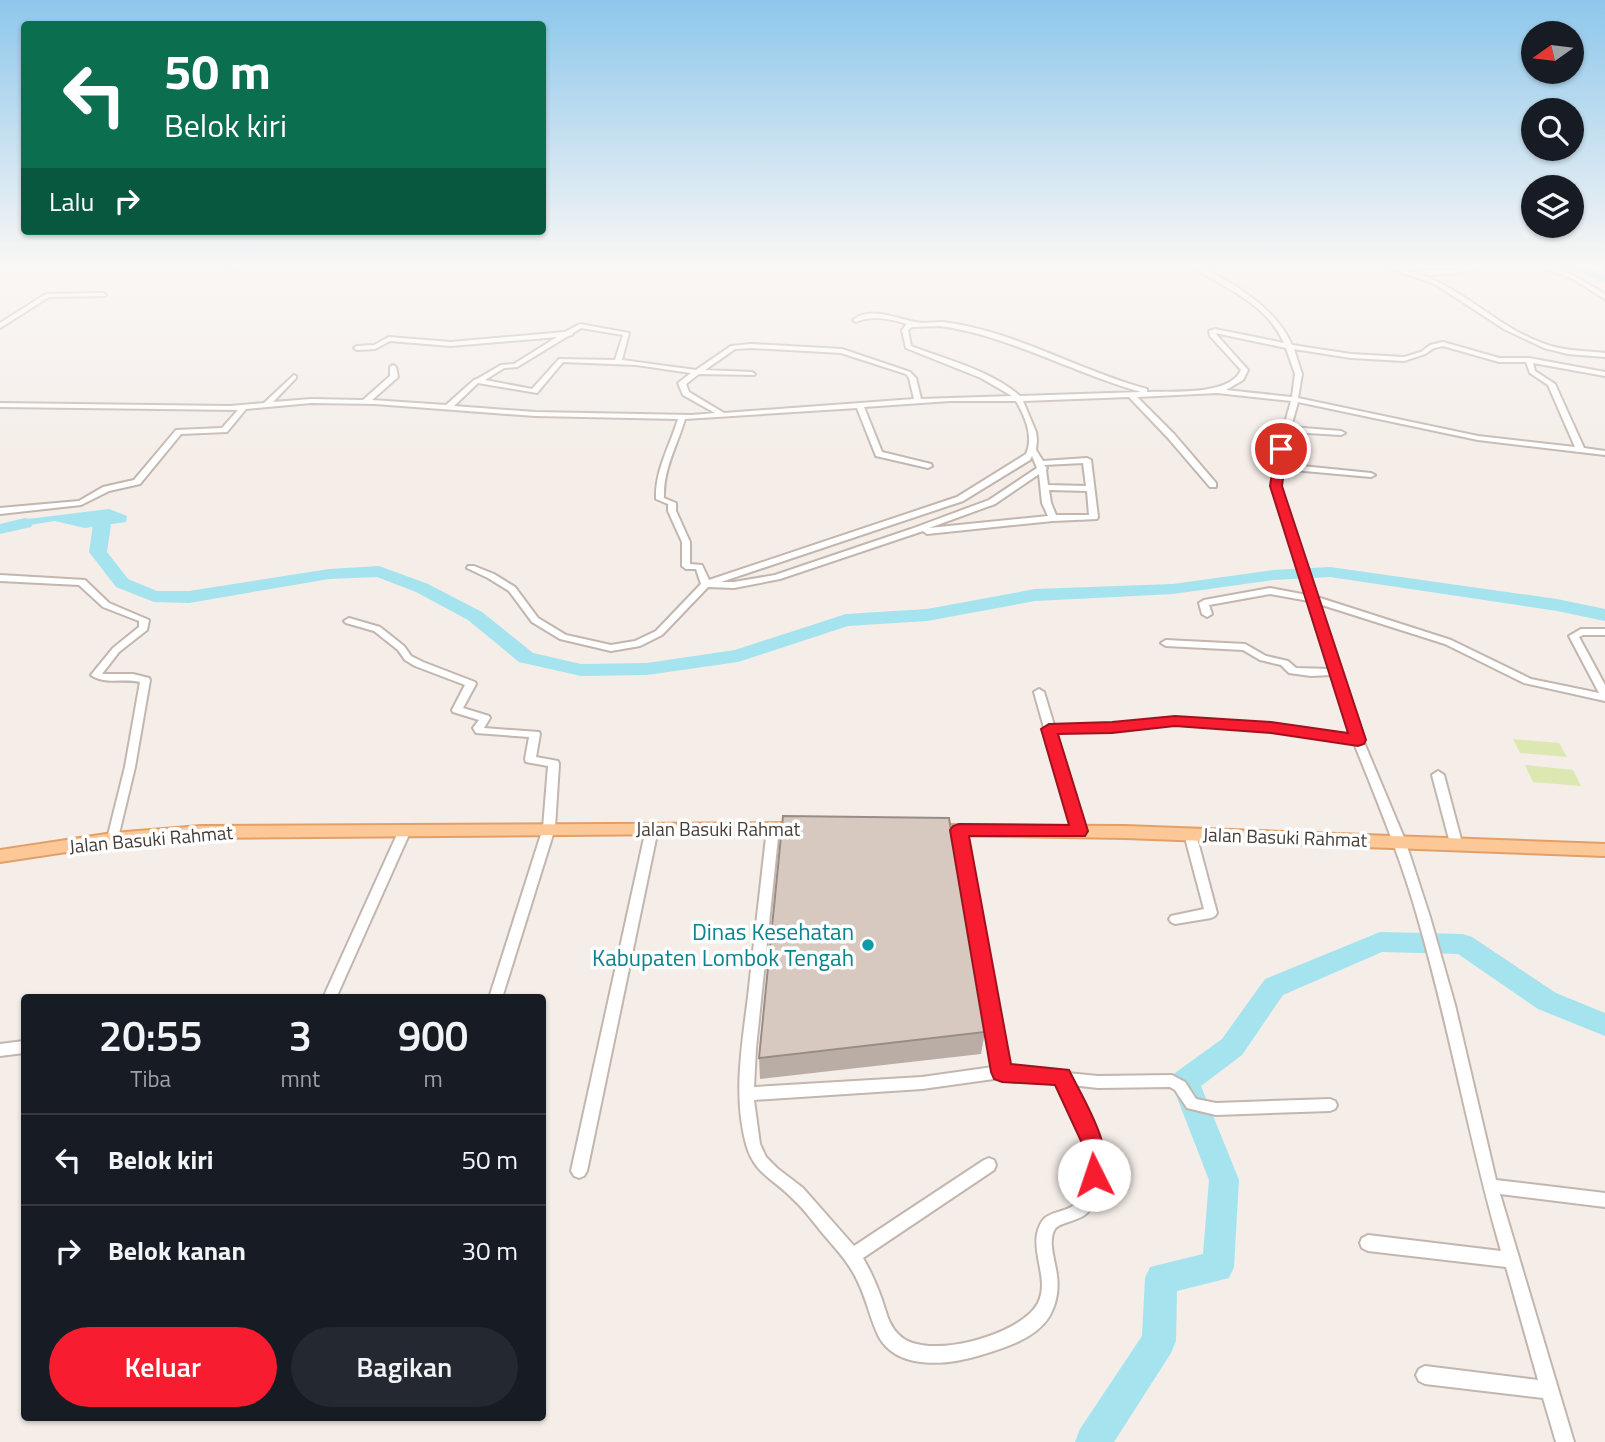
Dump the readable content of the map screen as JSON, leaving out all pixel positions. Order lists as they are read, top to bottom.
{
  "streets": {
    "main road": ["Jalan Basuki Rahmat"]
  },
  "places": ["Dinas Kesehatan Kabupaten Lombok Tengah"],
  "north": "left",
  "page": {
    "turn": ["50 m", "Belok kiri"],
    "then": "Lalu",
    "eta": [
      "20:55",
      "Tiba",
      "3",
      "mnt",
      "900",
      "m"
    ],
    "list": [
      {
        "name": "Belok kiri",
        "value": "50 m"
      },
      {
        "name": "Belok kanan",
        "value": "30 m"
      }
    ],
    "buttons": ["Keluar", "Bagikan"]
  }
}
